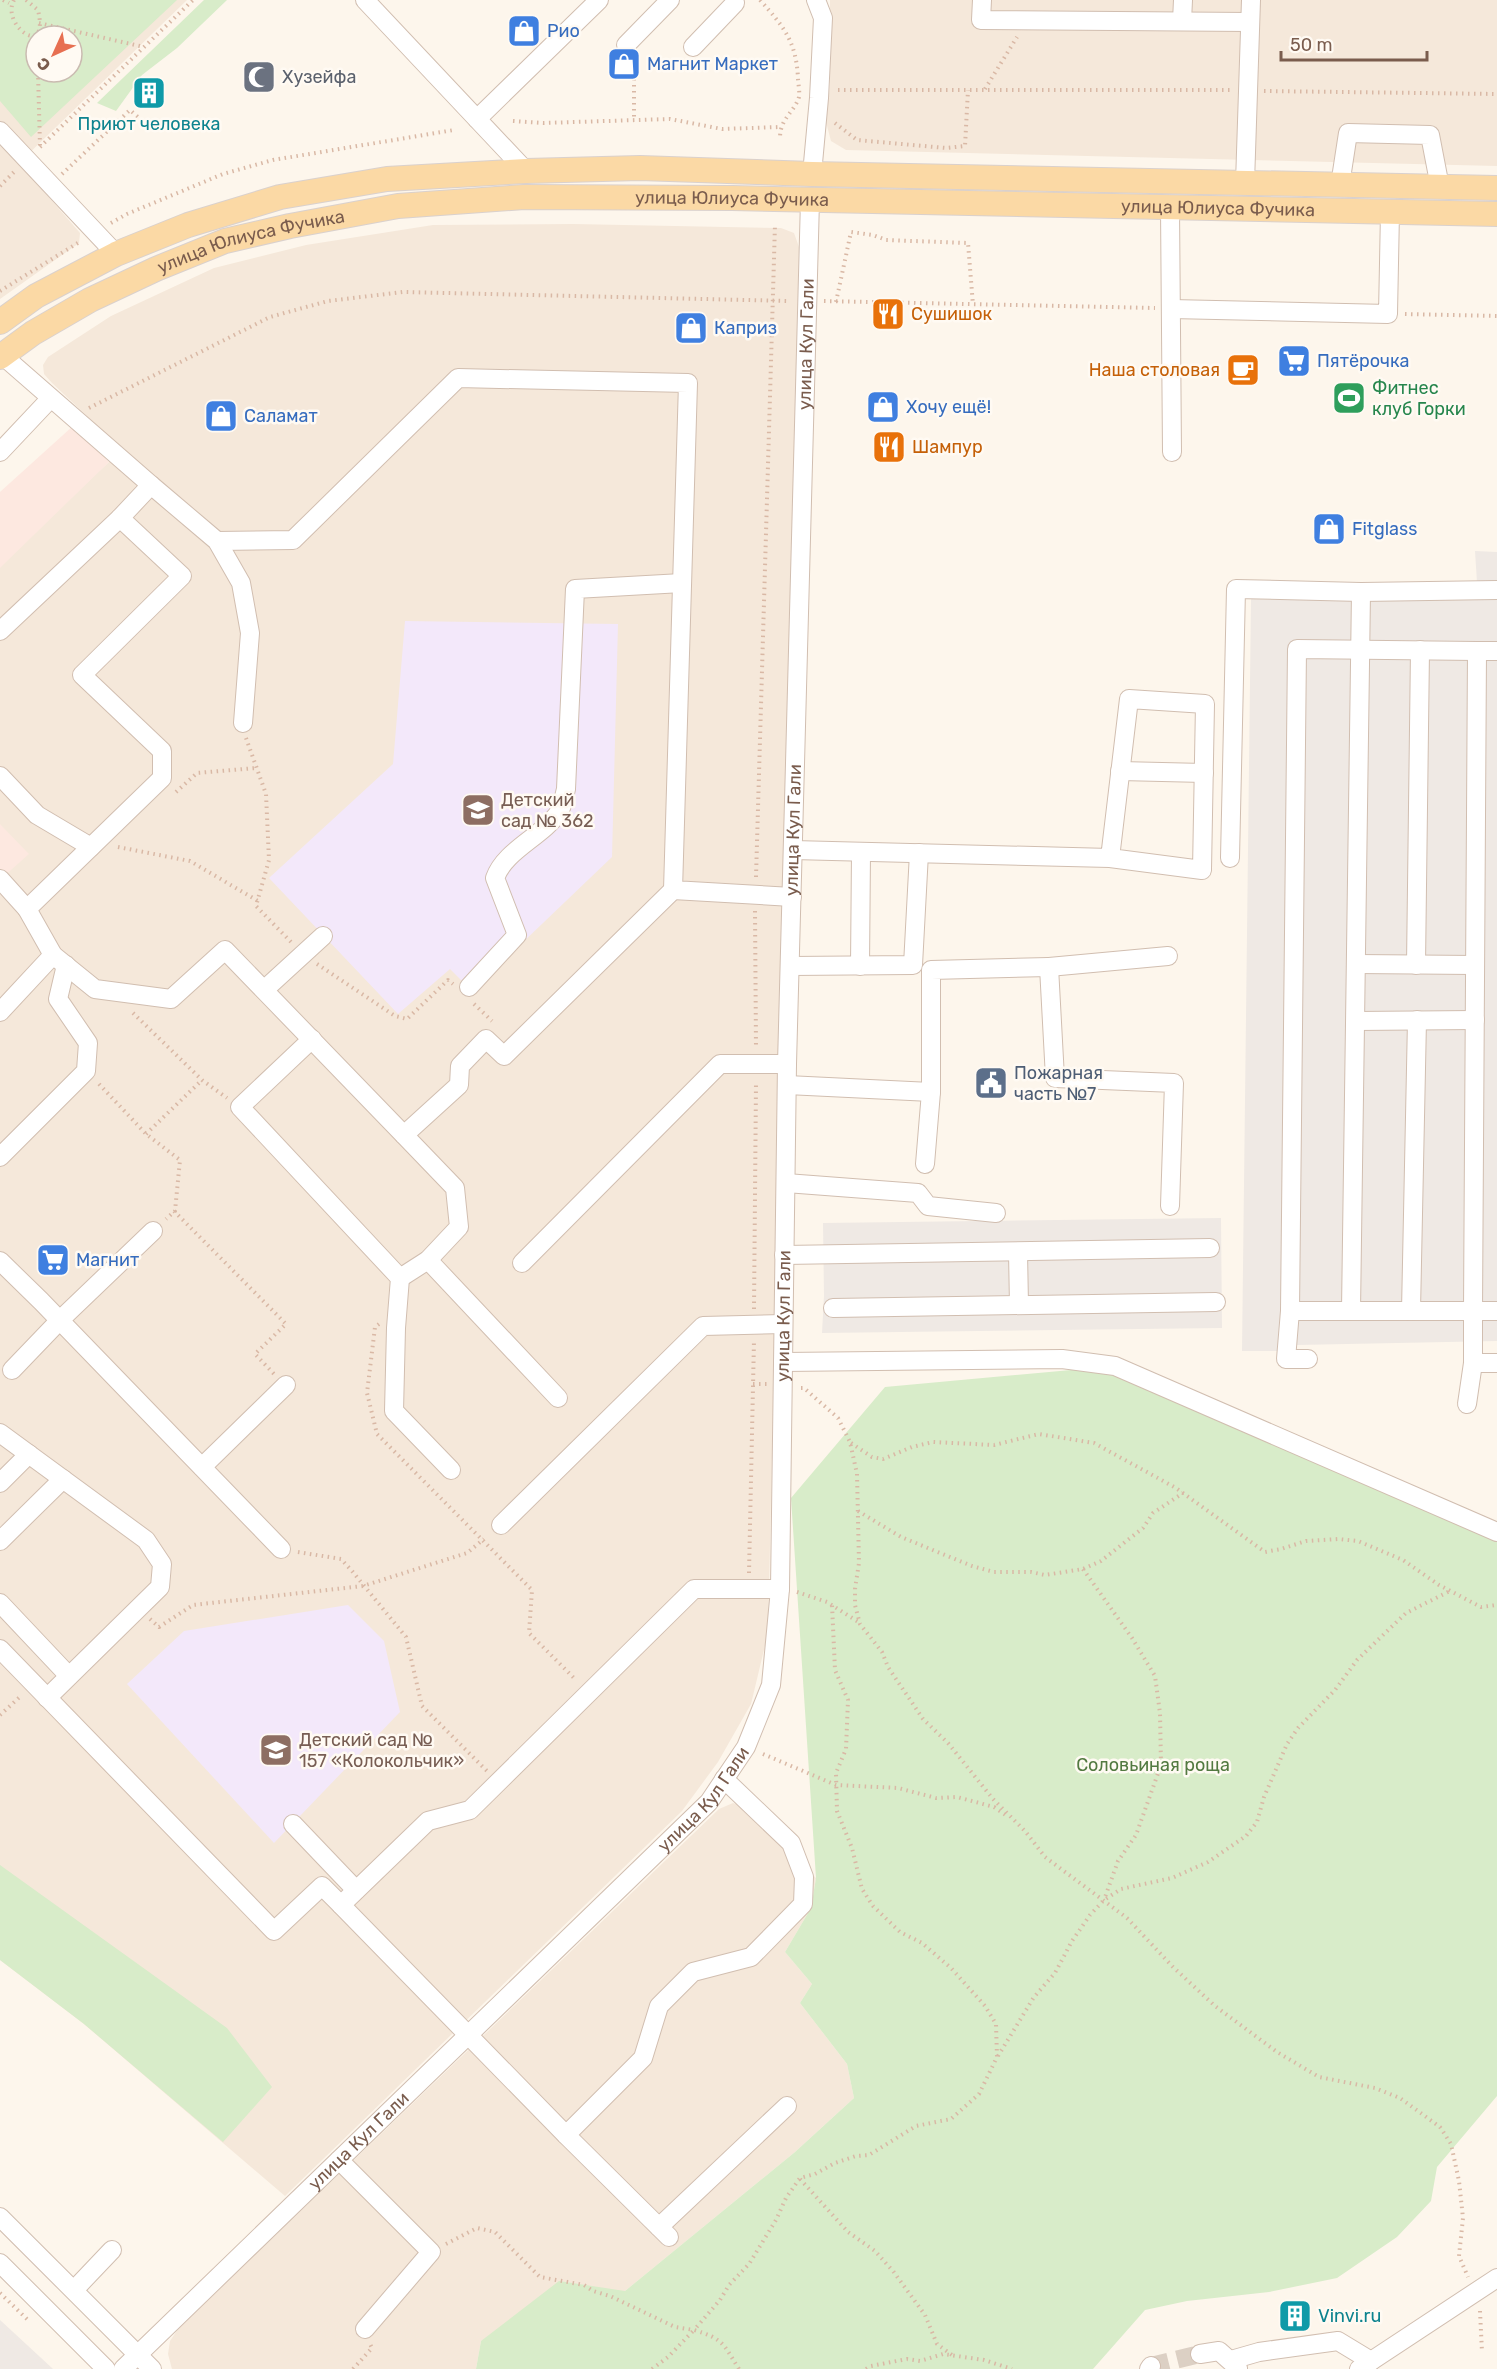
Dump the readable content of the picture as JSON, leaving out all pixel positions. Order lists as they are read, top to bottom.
{
  "streets": {
    "main road": ["улица Юлиуса Фучика", "улица Кул Гали"]
  },
  "crossings": [
    ["улица Юлиуса Фучика", "улица Кул Гали"]
  ],
  "parks": ["Соловьиная роща"],
  "places": {
    "shop": [
      "Рио",
      "Магнит Маркет",
      "Каприз",
      "Хочу ещё!",
      "Саламат",
      "Fitglass"
    ],
    "mosque": ["Хузейфа"],
    "building": ["Приют человека", "Vinvi.ru"],
    "restaurant": ["Сушишок", "Шампур"],
    "supermarket": ["Пятёрочка", "Магнит"],
    "cafe": ["Наша столовая"],
    "sports": ["Фитнес клуб Горки"],
    "school or university": ["Детский сад № 362", "Детский сад № 157 «Колокольчик»"],
    "public building": ["Пожарная часть №7"]
  },
  "scale_bar": "50 m",
  "north": "bottom left"
}
